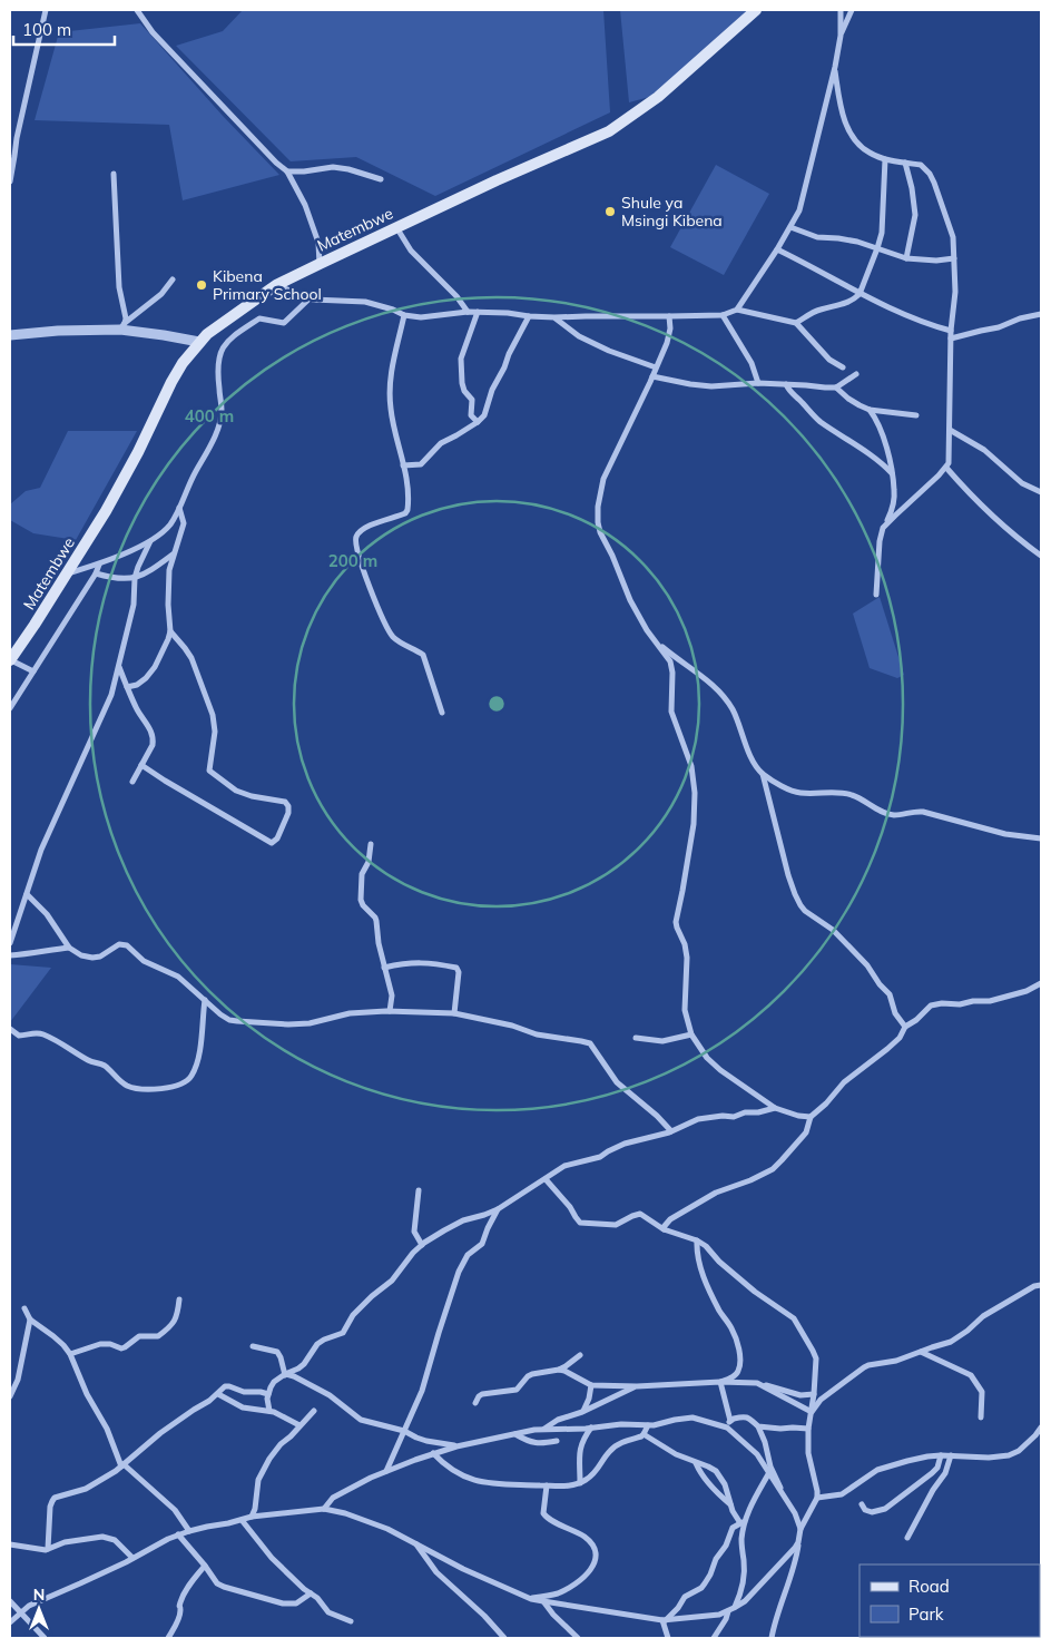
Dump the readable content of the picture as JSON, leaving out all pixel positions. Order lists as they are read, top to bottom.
{
  "streets": {
    "main road": ["Matembwe"]
  },
  "places": ["Shule ya Msingi Kibena", "Kibena Primary School"],
  "legend": ["Road", "Park"],
  "scale_bar": "100 m",
  "north": "top",
  "rings": ["400 m", "200 m"]
}
